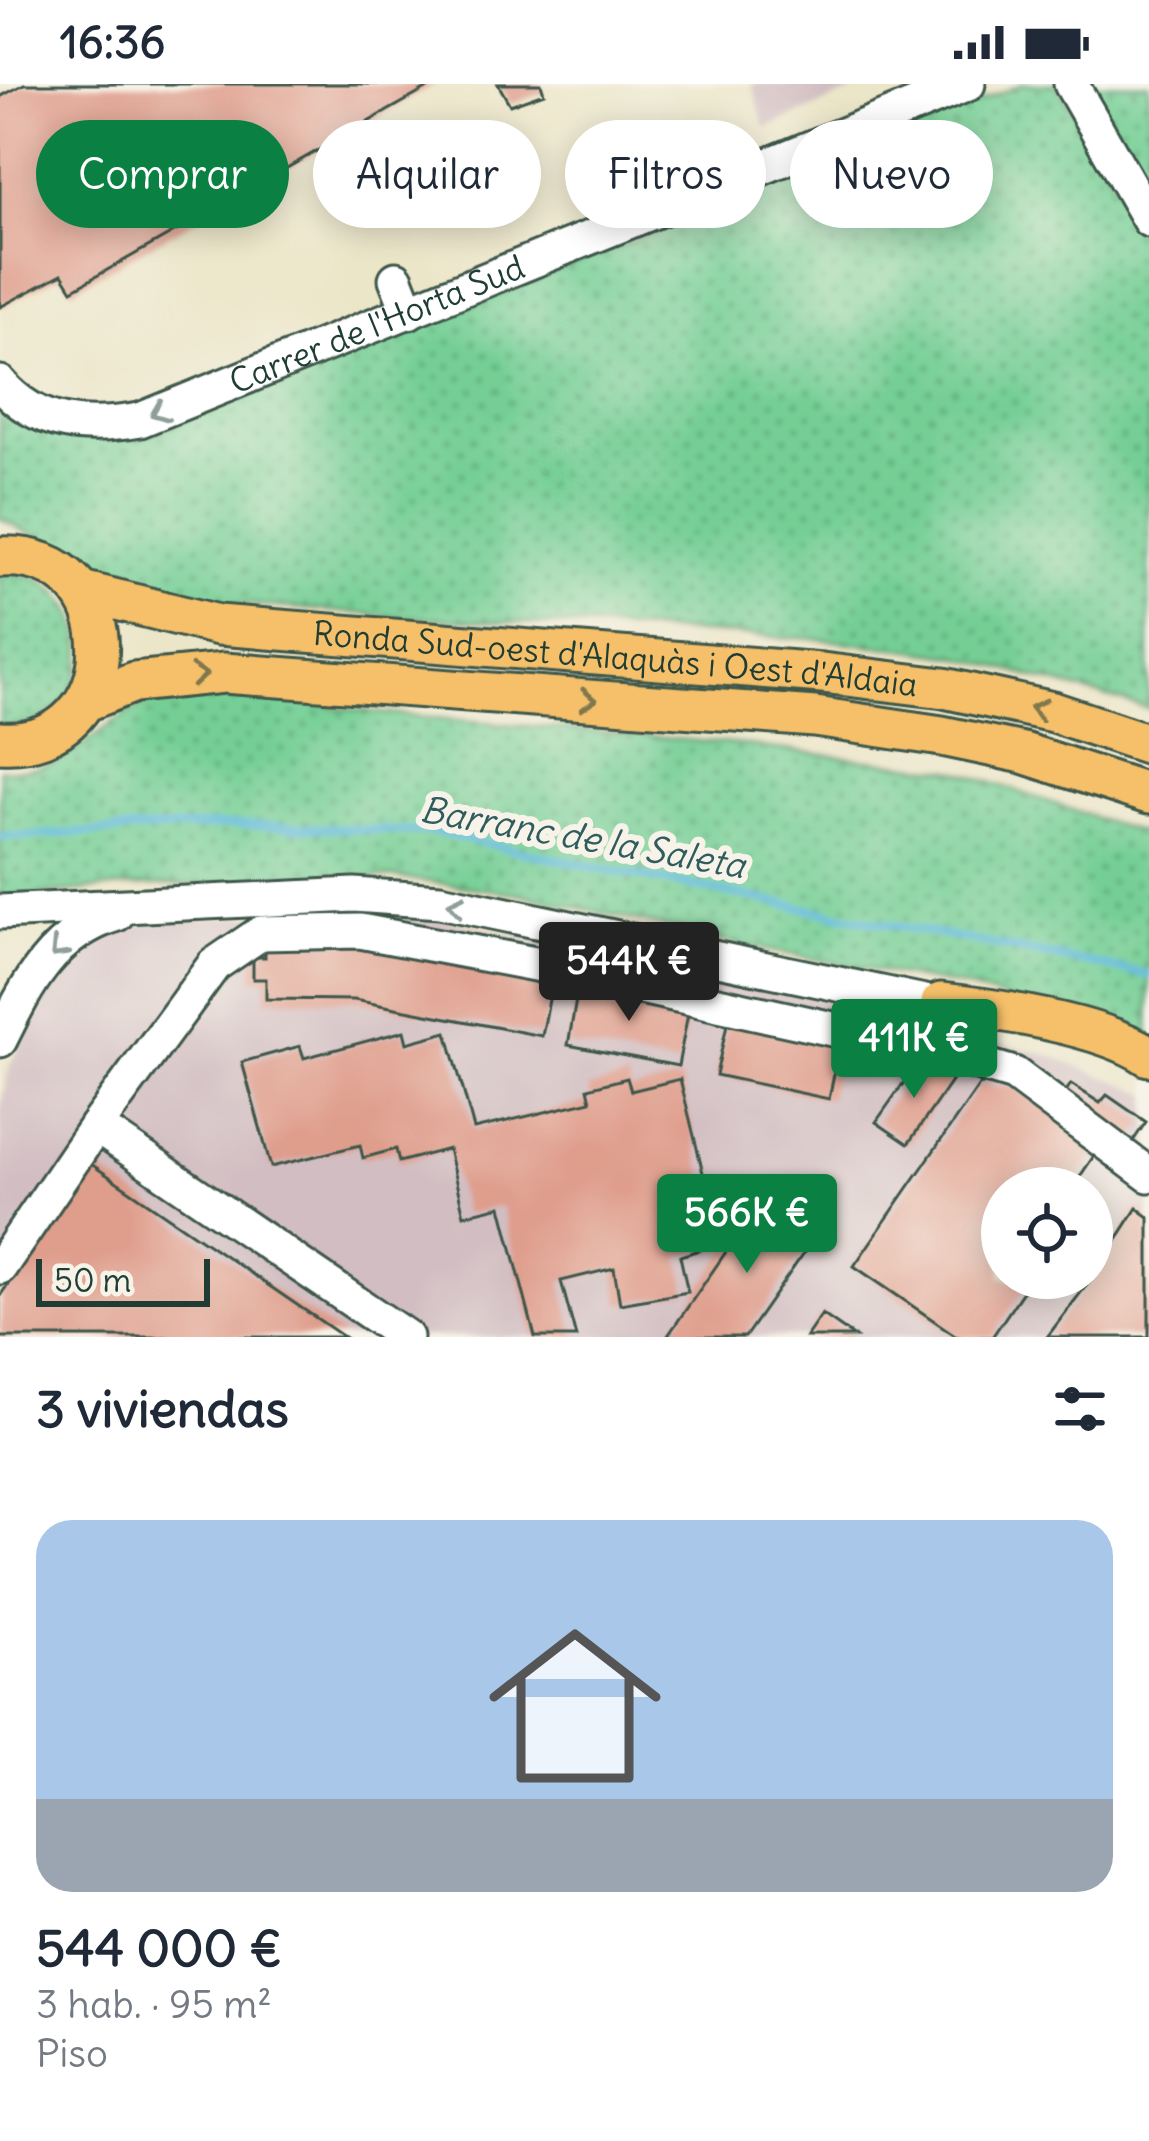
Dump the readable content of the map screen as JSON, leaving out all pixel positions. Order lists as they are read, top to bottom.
{
  "streets": {
    "main road": ["Ronda Sud-oest d'Alaquàs i Oest d'Aldaia"],
    "street": ["Carrer de l'Horta Sud"]
  },
  "one_way": ["Carrer de l'Horta Sud"],
  "water": ["Barranc de la Saleta"],
  "scale_bar": "50 m",
  "page": {
    "status": "16:36",
    "chip": [
      "Comprar",
      "Alquilar",
      "Filtros",
      "Nuevo"
    ],
    "price": ["544K €", "411K €", "566K €"],
    "scale": "50 m",
    "heading": "3 viviendas",
    "list": [
      {
        "name": "544 000 €",
        "note": "3 hab. · 95 m² · Piso"
      }
    ]
  }
}
